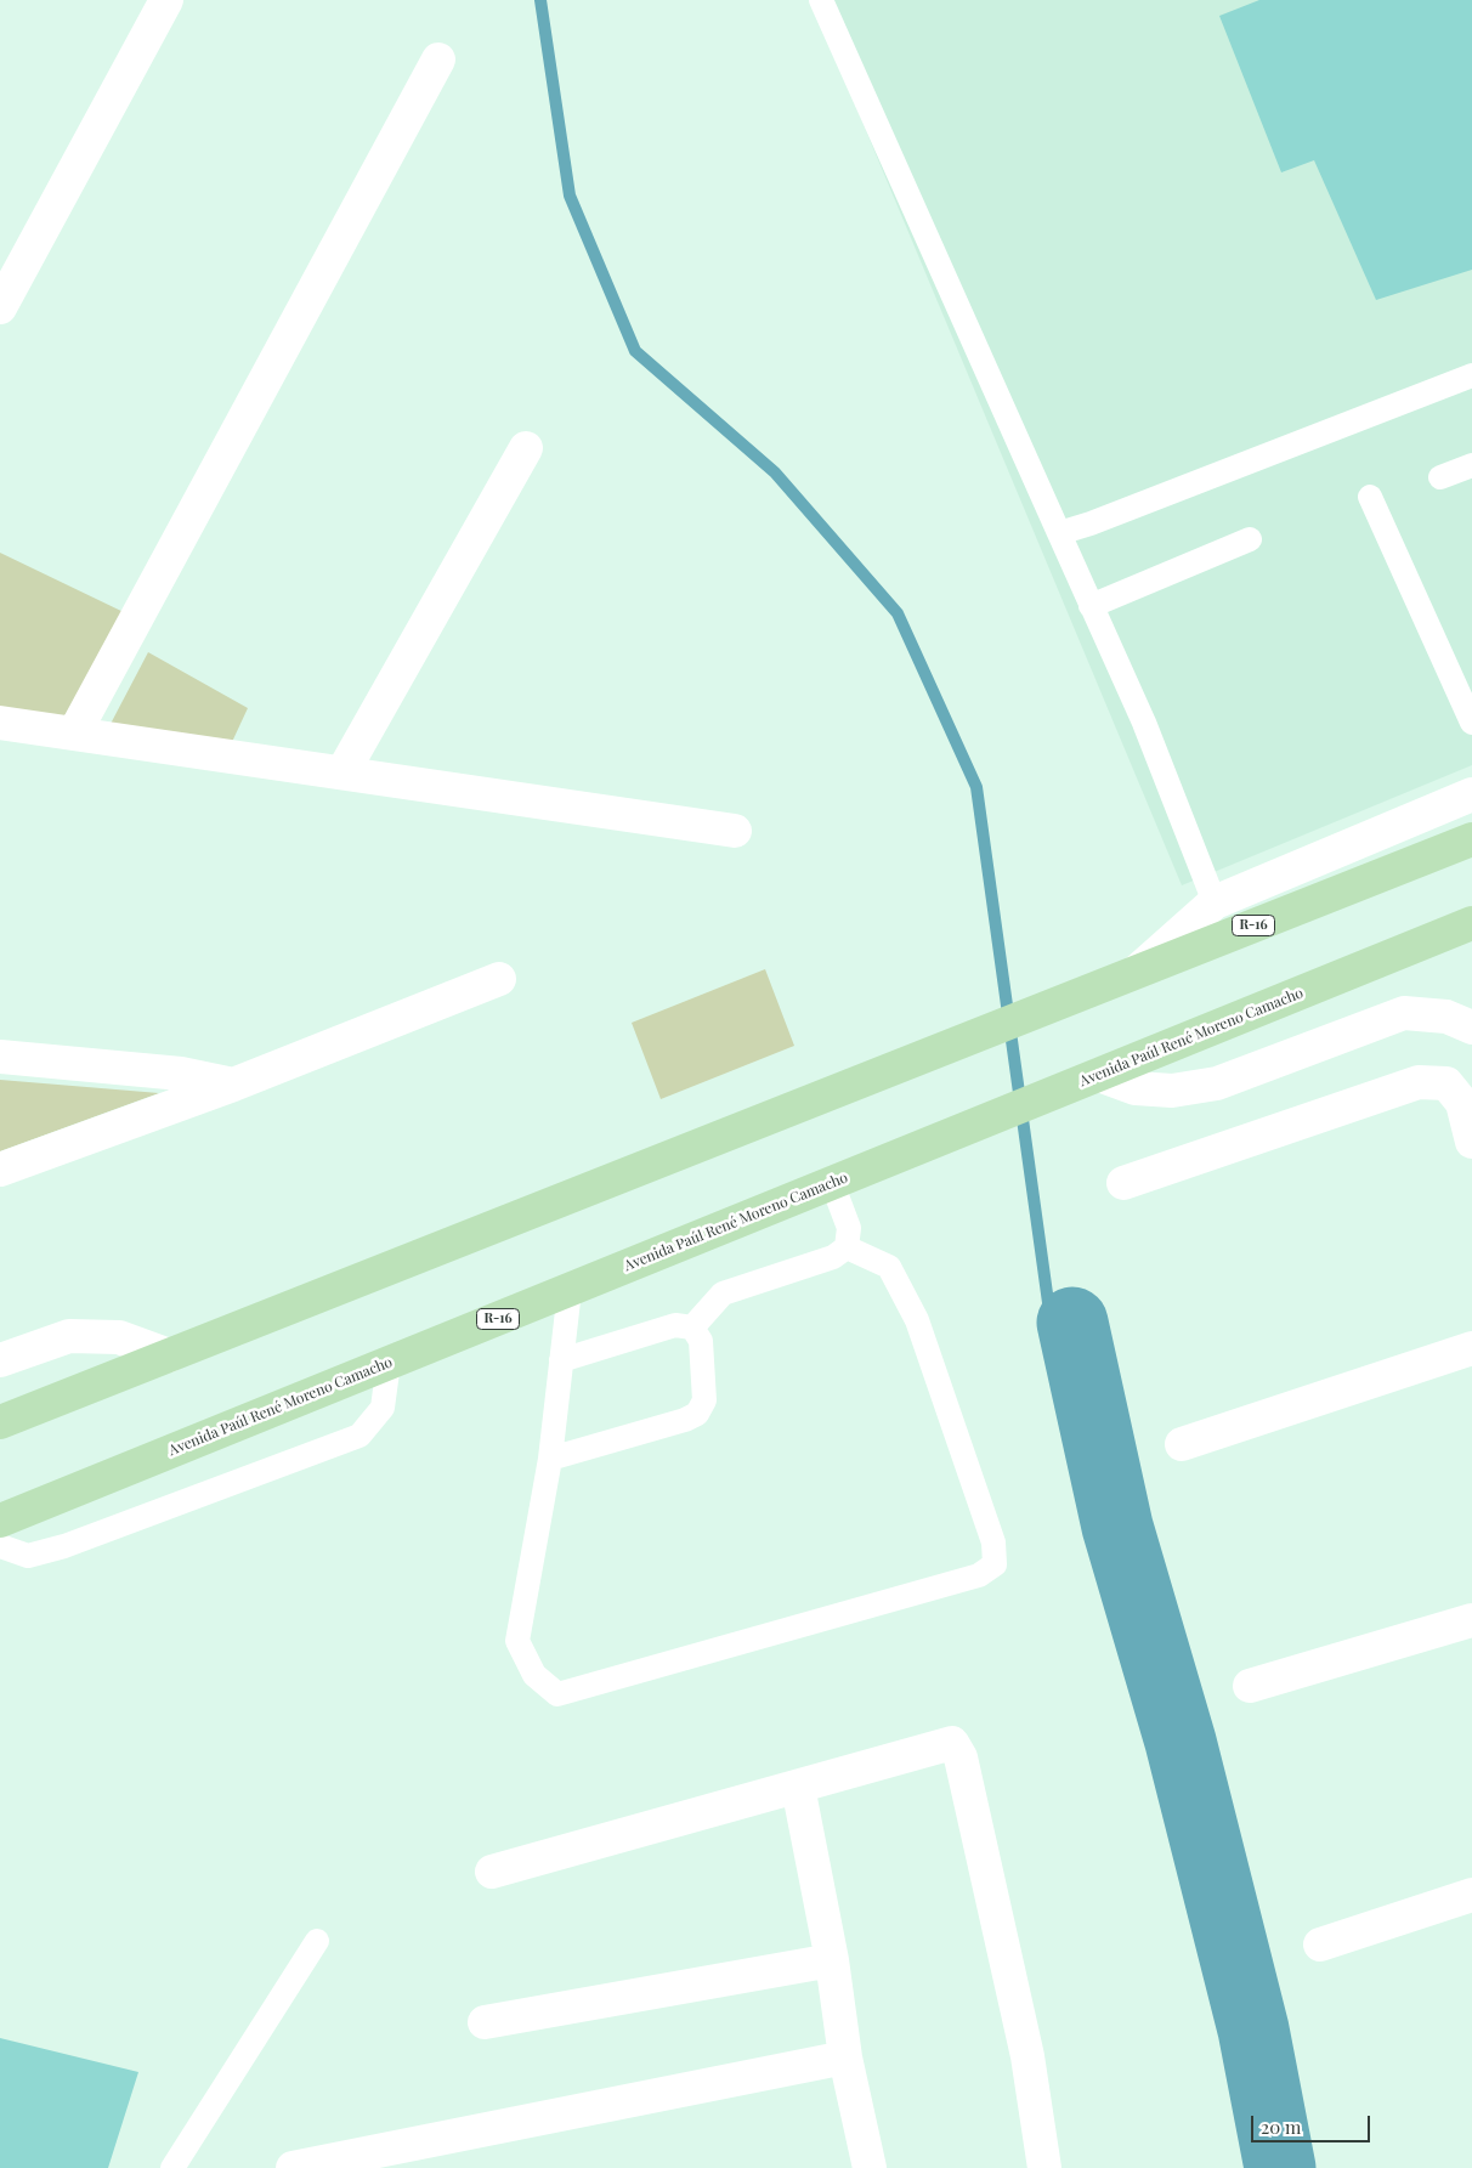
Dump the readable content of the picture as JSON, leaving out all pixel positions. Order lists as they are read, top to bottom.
{
  "streets": {
    "main road": ["R-16", "Avenida Paúl René Moreno Camacho"]
  },
  "scale_bar": "20 m"
}
